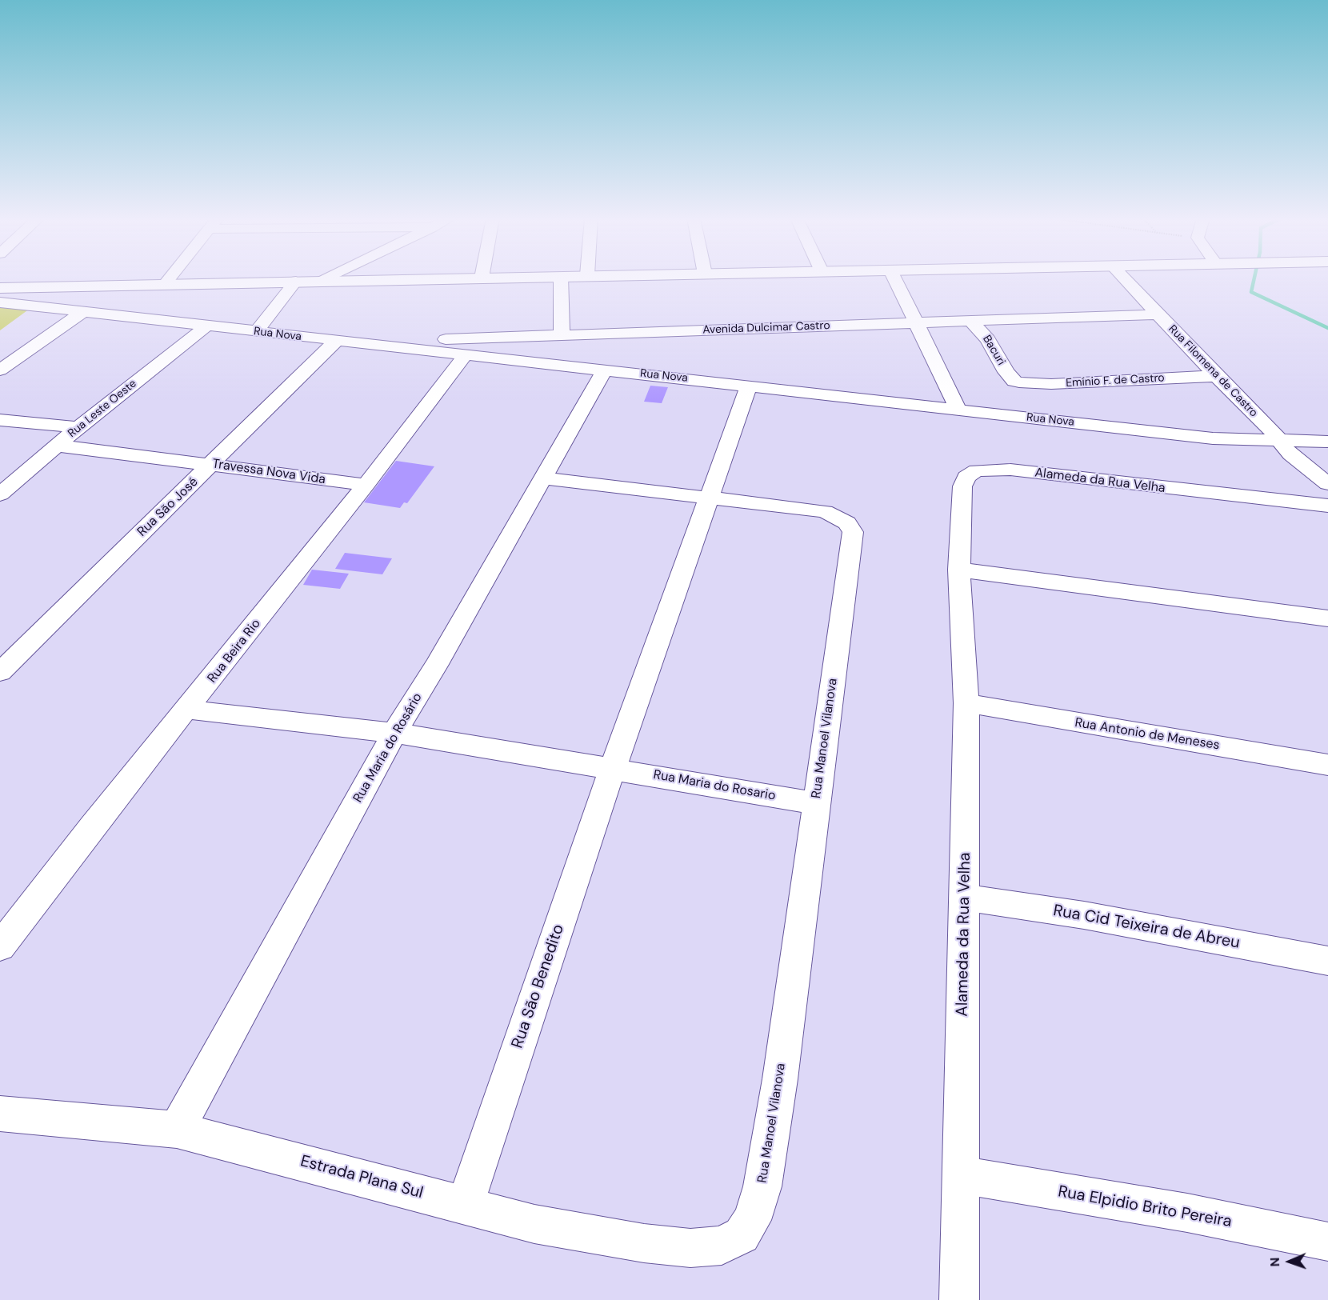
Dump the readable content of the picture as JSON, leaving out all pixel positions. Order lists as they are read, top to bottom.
{
  "streets": {
    "street": [
      "Avenida Dulcimar Castro",
      "Rua Nova",
      "Bacuri",
      "Rua Filomena de Castro",
      "Emínio F. de Castro",
      "Rua Leste Oeste",
      "Travessa Nova Vida",
      "Alameda da Rua Velha",
      "Rua São José",
      "Rua Beira Rio",
      "Rua Antonio de Meneses",
      "Rua Manoel Vilanova",
      "Rua Maria do Rosário",
      "Rua Maria do Rosario",
      "Rua Cid Teixeira de Abreu",
      "Rua São Benedito",
      "Estrada Plana Sul",
      "Rua Elpidio Brito Pereira"
    ]
  },
  "crossings": [
    ["Avenida Dulcimar Castro", "Rua Nova"],
    ["Avenida Dulcimar Castro", "Bacuri"],
    ["Avenida Dulcimar Castro", "Rua Filomena de Castro"],
    ["Rua Nova", "Rua Filomena de Castro"],
    ["Rua Nova", "Rua Leste Oeste"],
    ["Rua Nova", "Rua São José"],
    ["Rua Nova", "Rua Beira Rio"],
    ["Rua Nova", "Rua Maria do Rosário"],
    ["Rua Nova", "Rua São Benedito"],
    ["Bacuri", "Emínio F. de Castro"],
    ["Rua Filomena de Castro", "Emínio F. de Castro"],
    ["Rua Leste Oeste", "Travessa Nova Vida"],
    ["Travessa Nova Vida", "Rua São José"],
    ["Travessa Nova Vida", "Rua Beira Rio"],
    ["Alameda da Rua Velha", "Rua Antonio de Meneses"],
    ["Alameda da Rua Velha", "Rua Cid Teixeira de Abreu"],
    ["Alameda da Rua Velha", "Rua Elpidio Brito Pereira"],
    ["Rua Beira Rio", "Rua Maria do Rosario"],
    ["Rua Manoel Vilanova", "Rua Maria do Rosário"],
    ["Rua Manoel Vilanova", "Rua Maria do Rosario"],
    ["Rua Manoel Vilanova", "Rua São Benedito"],
    ["Rua Manoel Vilanova", "Estrada Plana Sul"],
    ["Rua Maria do Rosário", "Rua Maria do Rosario"],
    ["Rua Maria do Rosário", "Estrada Plana Sul"],
    ["Rua Maria do Rosario", "Rua São Benedito"],
    ["Rua São Benedito", "Estrada Plana Sul"]
  ],
  "north": "left"
}
